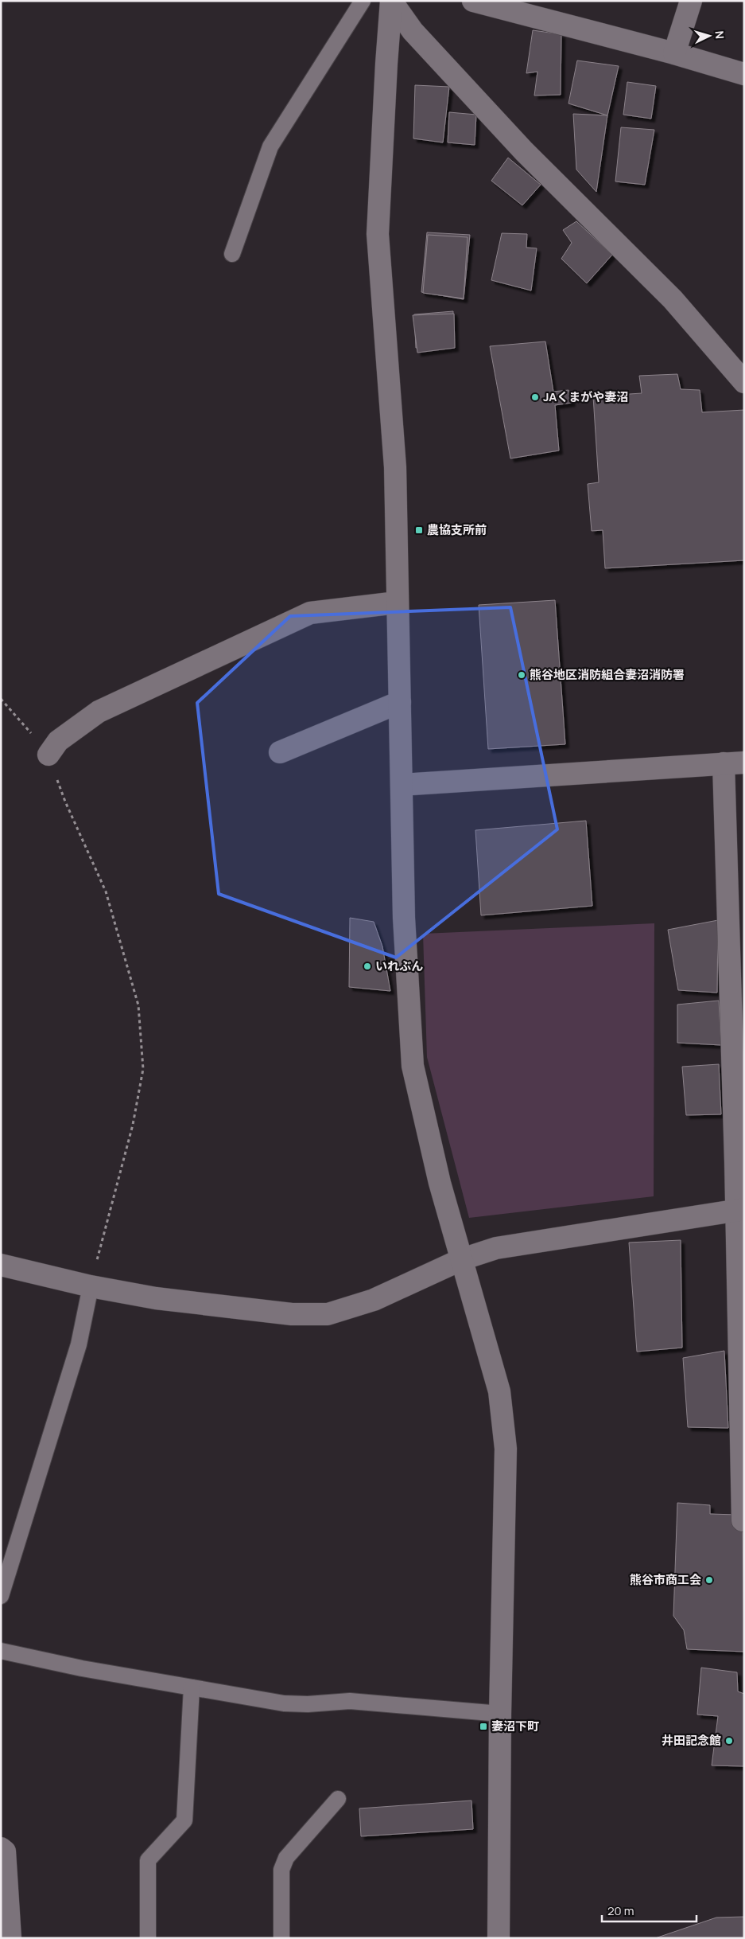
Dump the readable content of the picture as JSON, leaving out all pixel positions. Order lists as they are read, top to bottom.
{
  "places": {
    "other": [
      "JAくまがや妻沼",
      "熊谷地区消防組合妻沼消防署",
      "いれぶん",
      "熊谷市商工会",
      "井田記念館"
    ],
    "transit": ["農協支所前", "妻沼下町"]
  },
  "scale_bar": "20 m",
  "north": "right"
}
